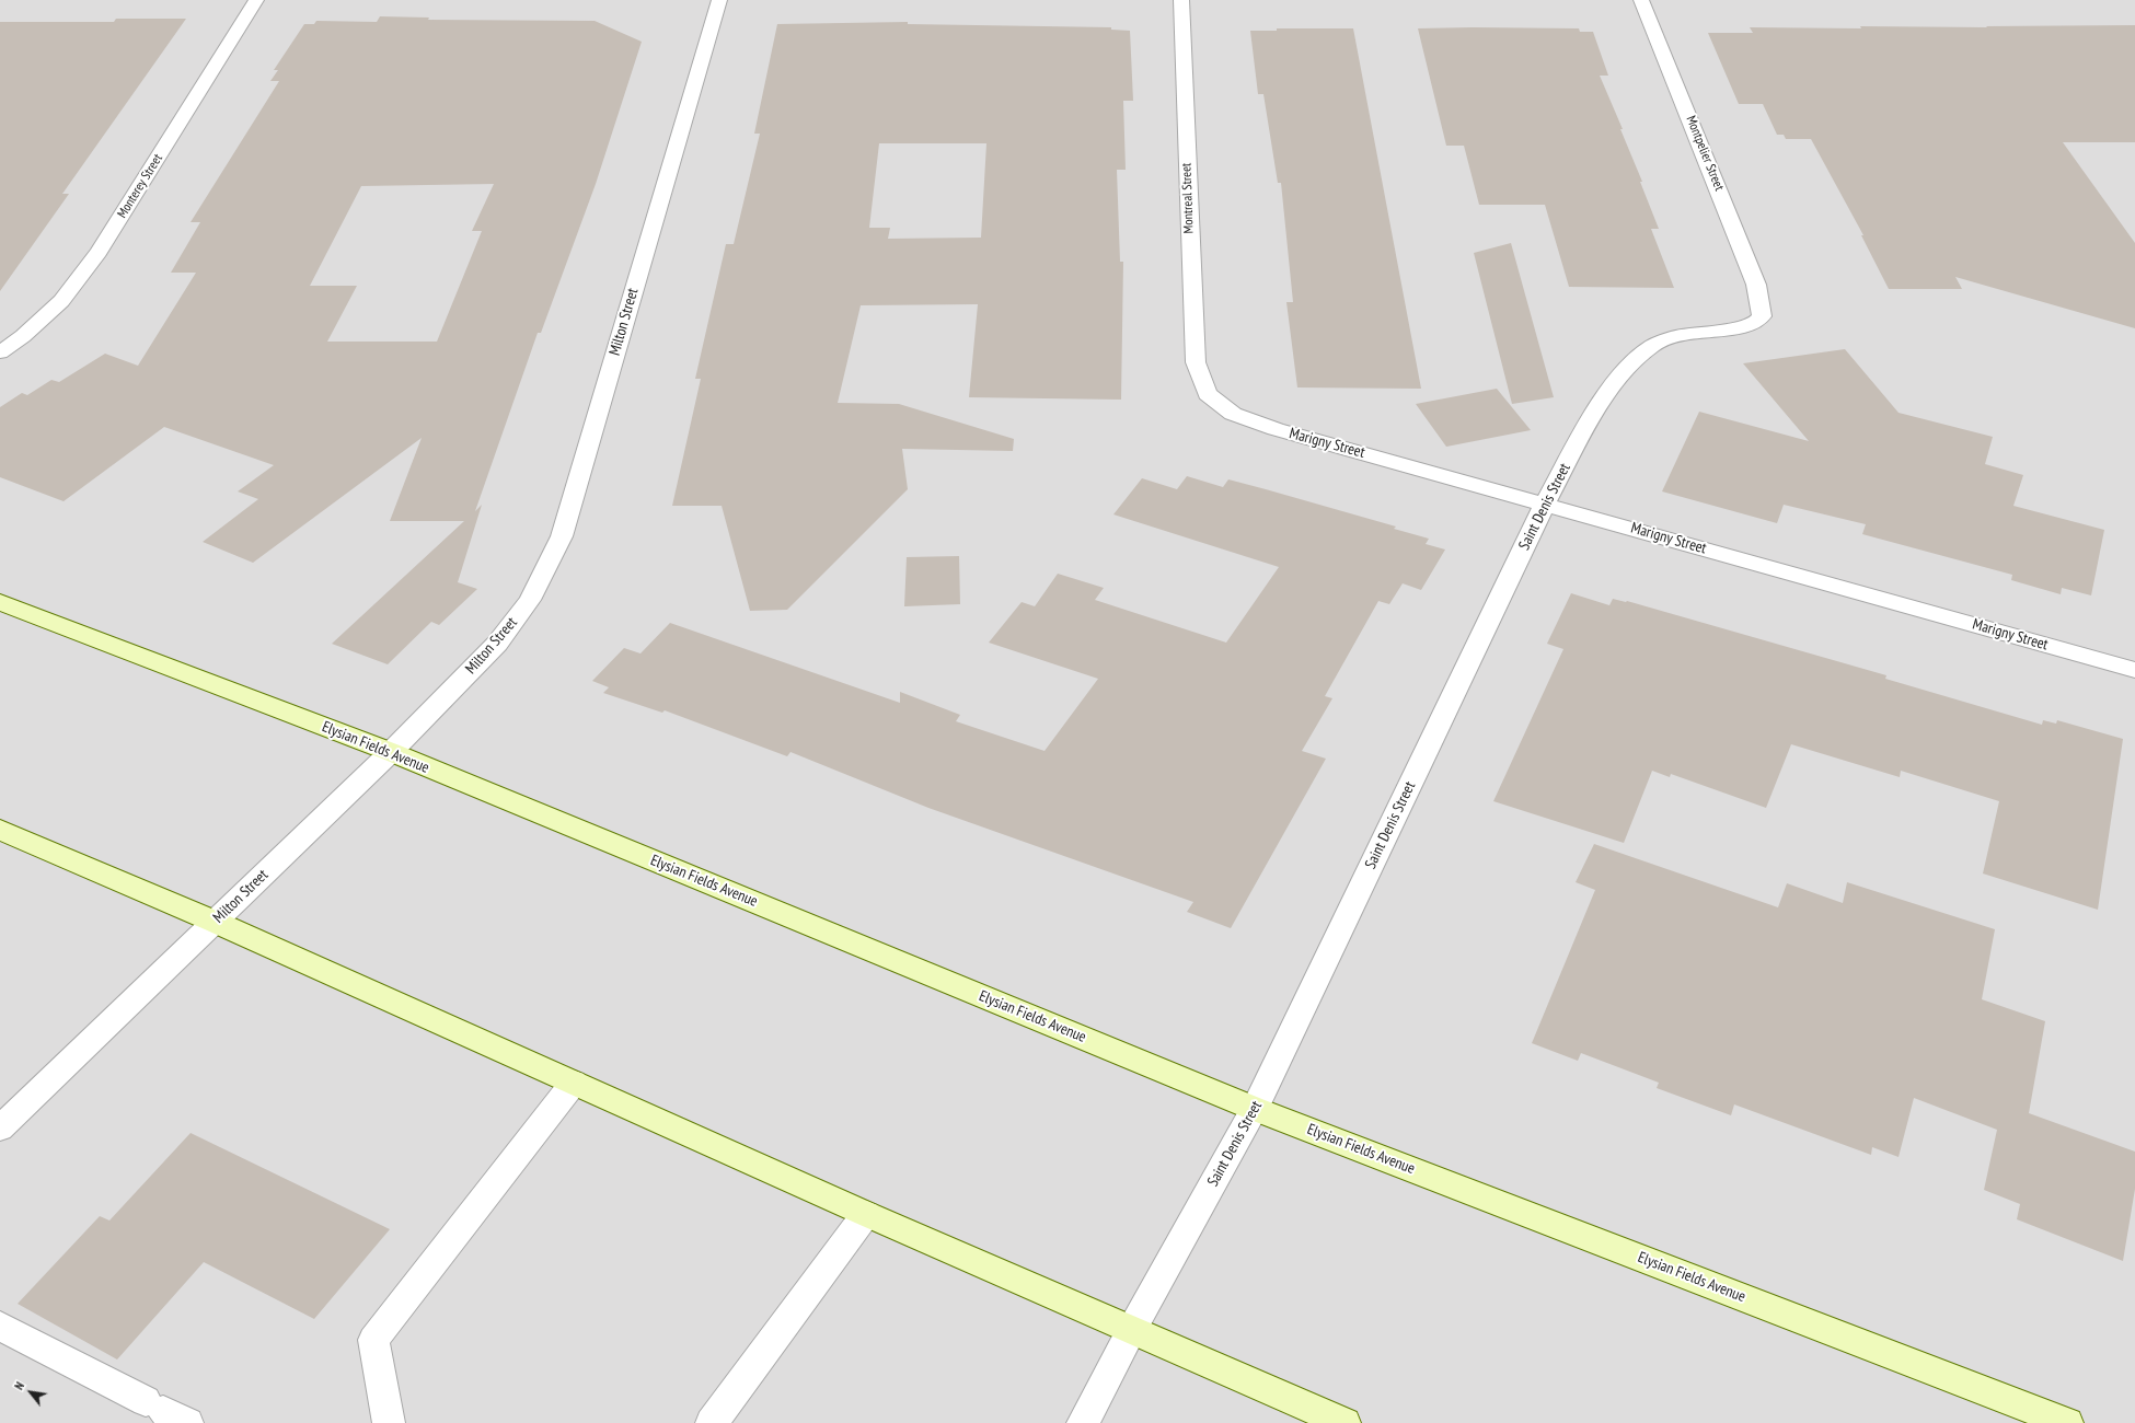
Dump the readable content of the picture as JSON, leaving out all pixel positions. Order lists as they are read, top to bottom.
{
  "streets": {
    "main road": ["Elysian Fields Avenue"],
    "street": [
      "Montpelier Street",
      "Monterey Street",
      "Montreal Street",
      "Milton Street",
      "Marigny Street",
      "Saint Denis Street"
    ]
  },
  "crossings": [
    ["Montpelier Street", "Saint Denis Street"],
    ["Montreal Street", "Marigny Street"],
    ["Milton Street", "Elysian Fields Avenue"],
    ["Marigny Street", "Saint Denis Street"],
    ["Saint Denis Street", "Elysian Fields Avenue"]
  ],
  "north": "top left"
}
